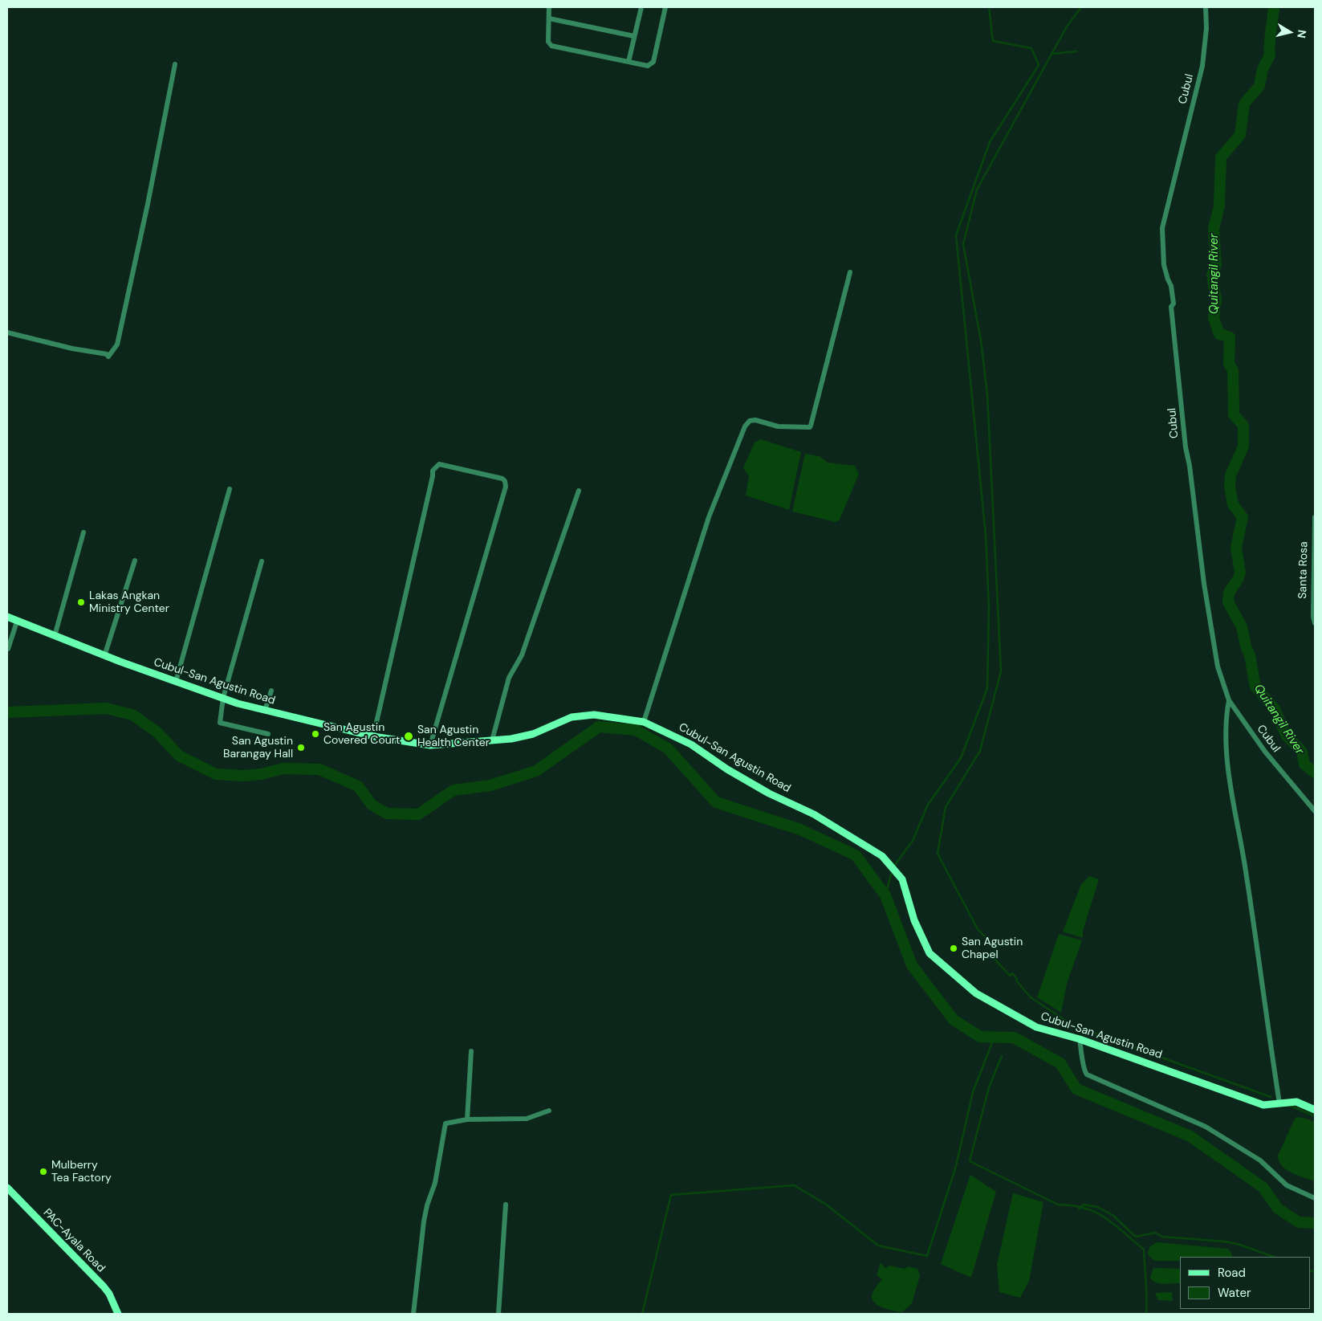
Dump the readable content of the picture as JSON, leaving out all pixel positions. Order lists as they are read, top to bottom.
{
  "streets": {
    "street": [
      "Cubul",
      "Santa Rosa",
      "Cubul-San Agustin Road",
      "PAC-Ayala Road"
    ]
  },
  "water": ["Quitangil River"],
  "places": [
    "Lakas Angkan Ministry Center",
    "San Agustin Covered Court",
    "San Agustin Health Center",
    "San Agustin Barangay Hall",
    "San Agustin Chapel",
    "Mulberry Tea Factory"
  ],
  "legend": ["Road", "Water"],
  "north": "right"
}
